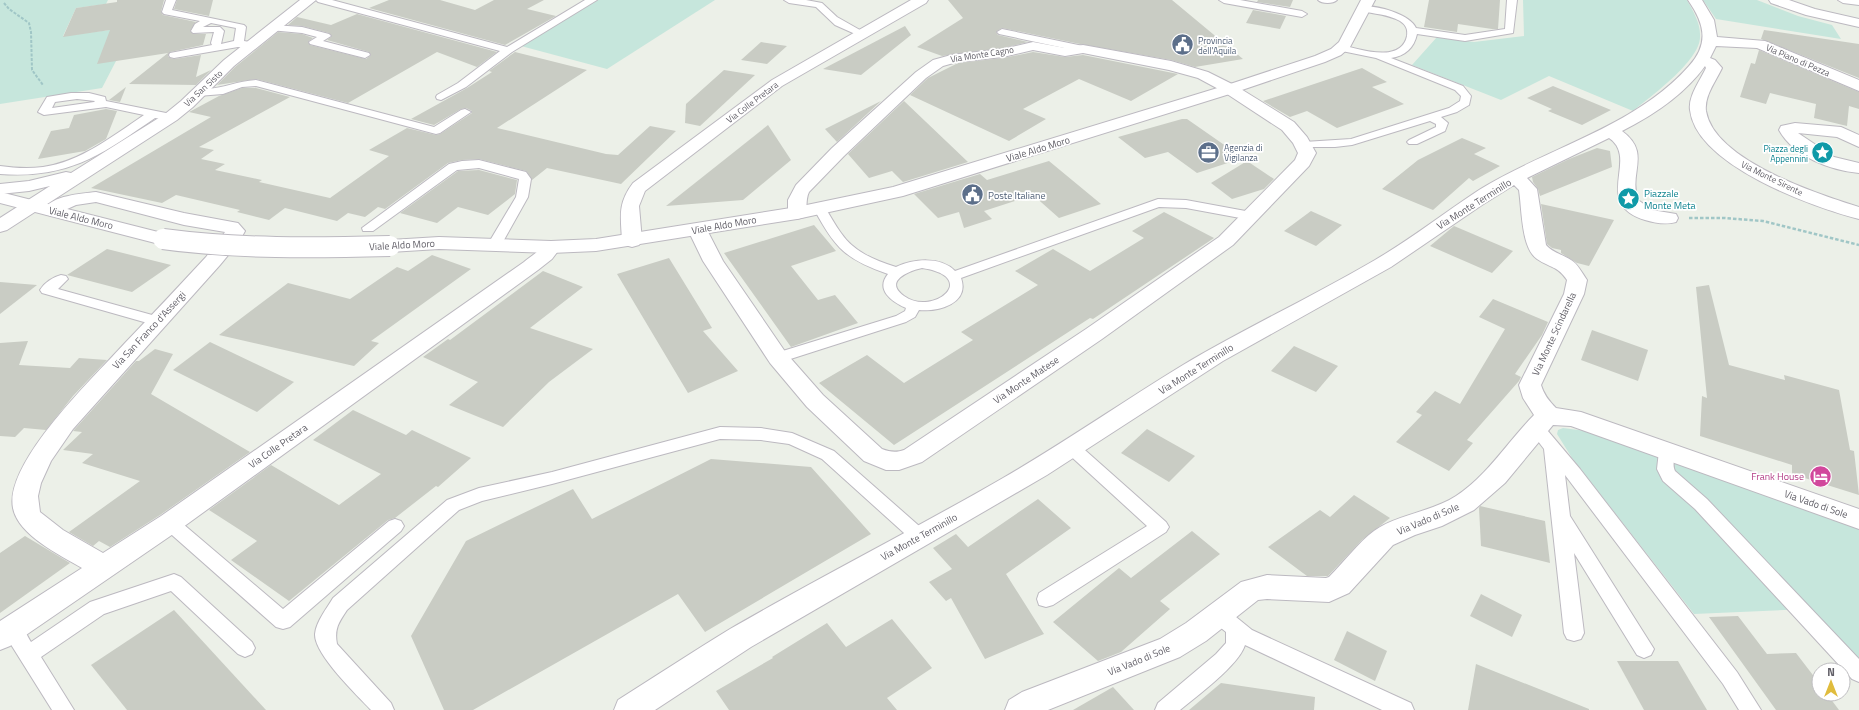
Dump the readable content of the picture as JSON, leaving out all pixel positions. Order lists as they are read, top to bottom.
{
  "streets": {
    "street": [
      "Via Monte Cagno",
      "Via Piano di Pezza",
      "Via San Sisto",
      "Via Colle Pretara",
      "Viale Aldo Moro",
      "Via Monte Sirente",
      "Via Monte Terminillo",
      "Via San Franco d'Assergi",
      "Via Monte Scindarella",
      "Via Monte Matese",
      "Via Vado di Sole"
    ]
  },
  "crossings": [
    ["Via Monte Cagno", "Viale Aldo Moro"],
    ["Via Piano di Pezza", "Via Monte Sirente"],
    ["Via Piano di Pezza", "Via Monte Terminillo"],
    ["Via San Sisto", "Viale Aldo Moro"],
    ["Via Colle Pretara", "Viale Aldo Moro"],
    ["Via Colle Pretara", "Via San Franco d'Assergi"],
    ["Viale Aldo Moro", "Via San Franco d'Assergi"],
    ["Viale Aldo Moro", "Via Monte Matese"],
    ["Via Monte Sirente", "Via Monte Terminillo"],
    ["Via Monte Terminillo", "Via Monte Scindarella"],
    ["Via Monte Scindarella", "Via Vado di Sole"]
  ],
  "places": {
    "public building": ["Provincia dell'Aquila", "Poste Italiane"],
    "office": ["Agenzia di Vigilanza"],
    "place": ["Piazza degli Appennini", "Piazzale Monte Meta"],
    "hotel": ["Frank House"]
  },
  "north": "top"
}
